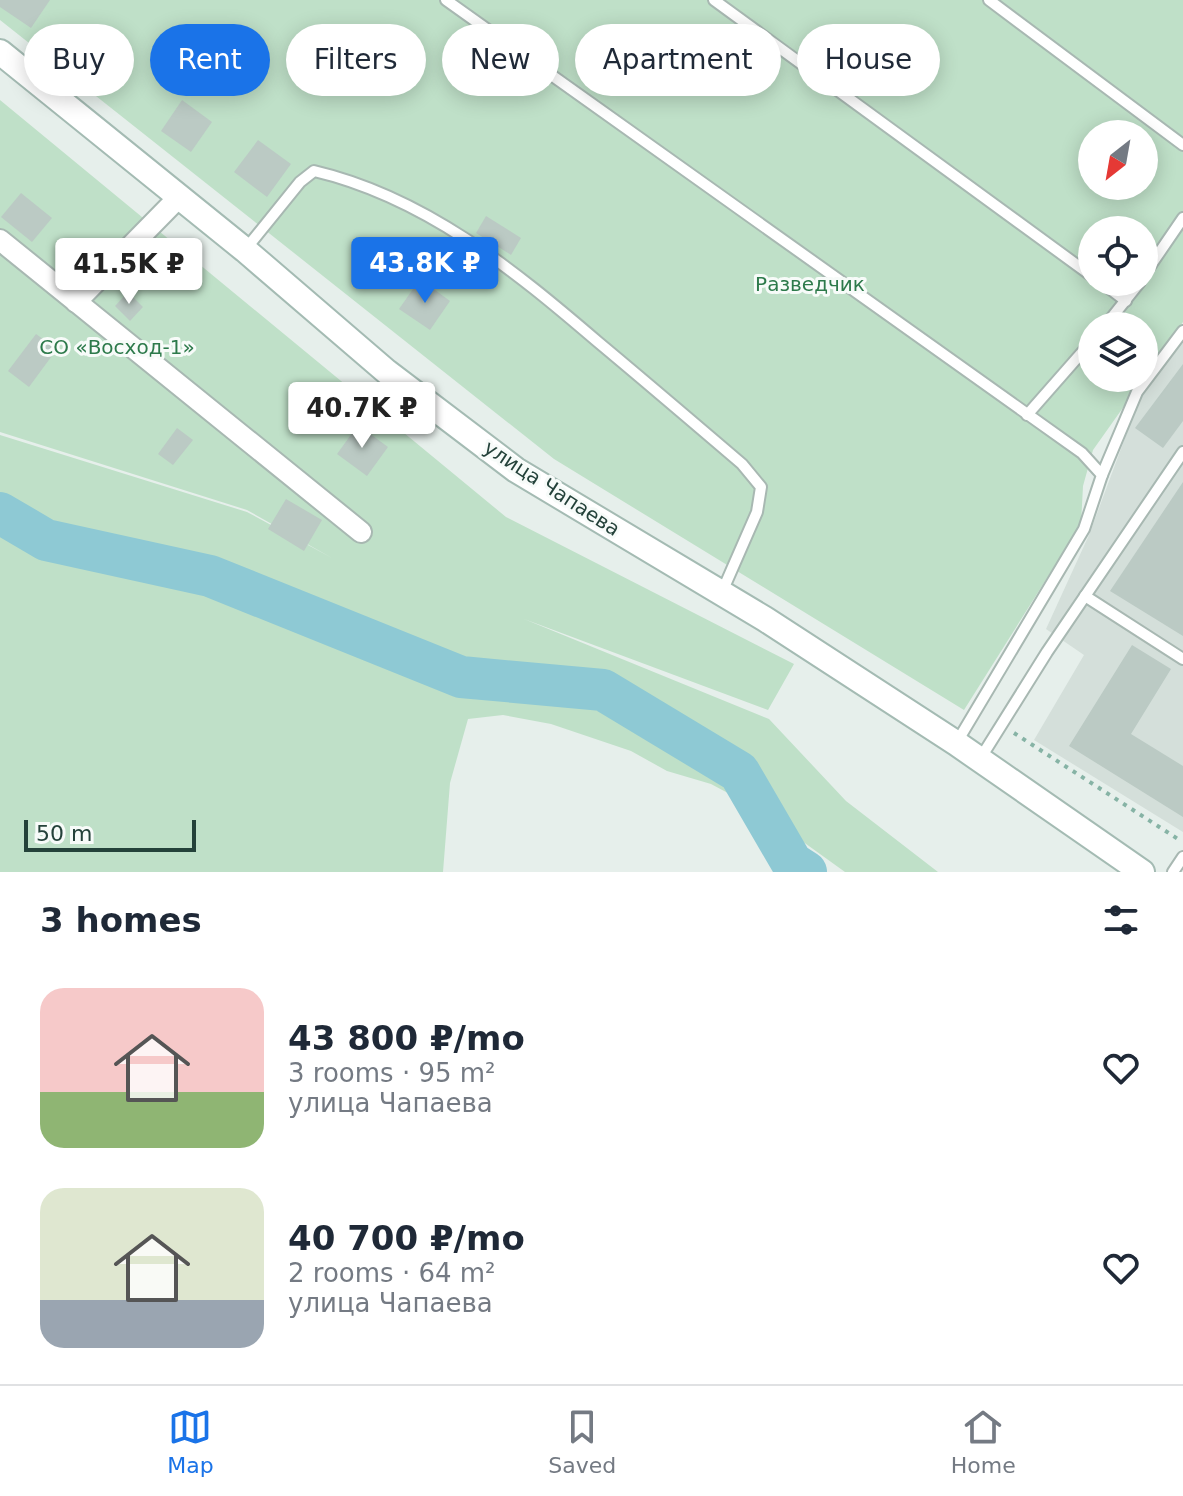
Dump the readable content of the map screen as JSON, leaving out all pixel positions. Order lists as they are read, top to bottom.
{
  "streets": {
    "street": ["улица Чапаева"]
  },
  "parks": ["Разведчик", "СО «Восход-1»"],
  "scale_bar": "50 m",
  "north": "bottom left",
  "page": {
    "chip": [
      "Buy",
      "Rent",
      "Filters",
      "New",
      "Apartment",
      "House"
    ],
    "price": ["43.8K ₽", "41.5K ₽", "40.7K ₽"],
    "scale": "50 m",
    "heading": "3 homes",
    "list": [
      {
        "name": "43 800 ₽/mo",
        "note": "3 rooms · 95 m² · улица Чапаева"
      },
      {
        "name": "40 700 ₽/mo",
        "note": "2 rooms · 64 m² · улица Чапаева"
      }
    ],
    "tabs": ["Map", "Saved", "Home"]
  }
}
